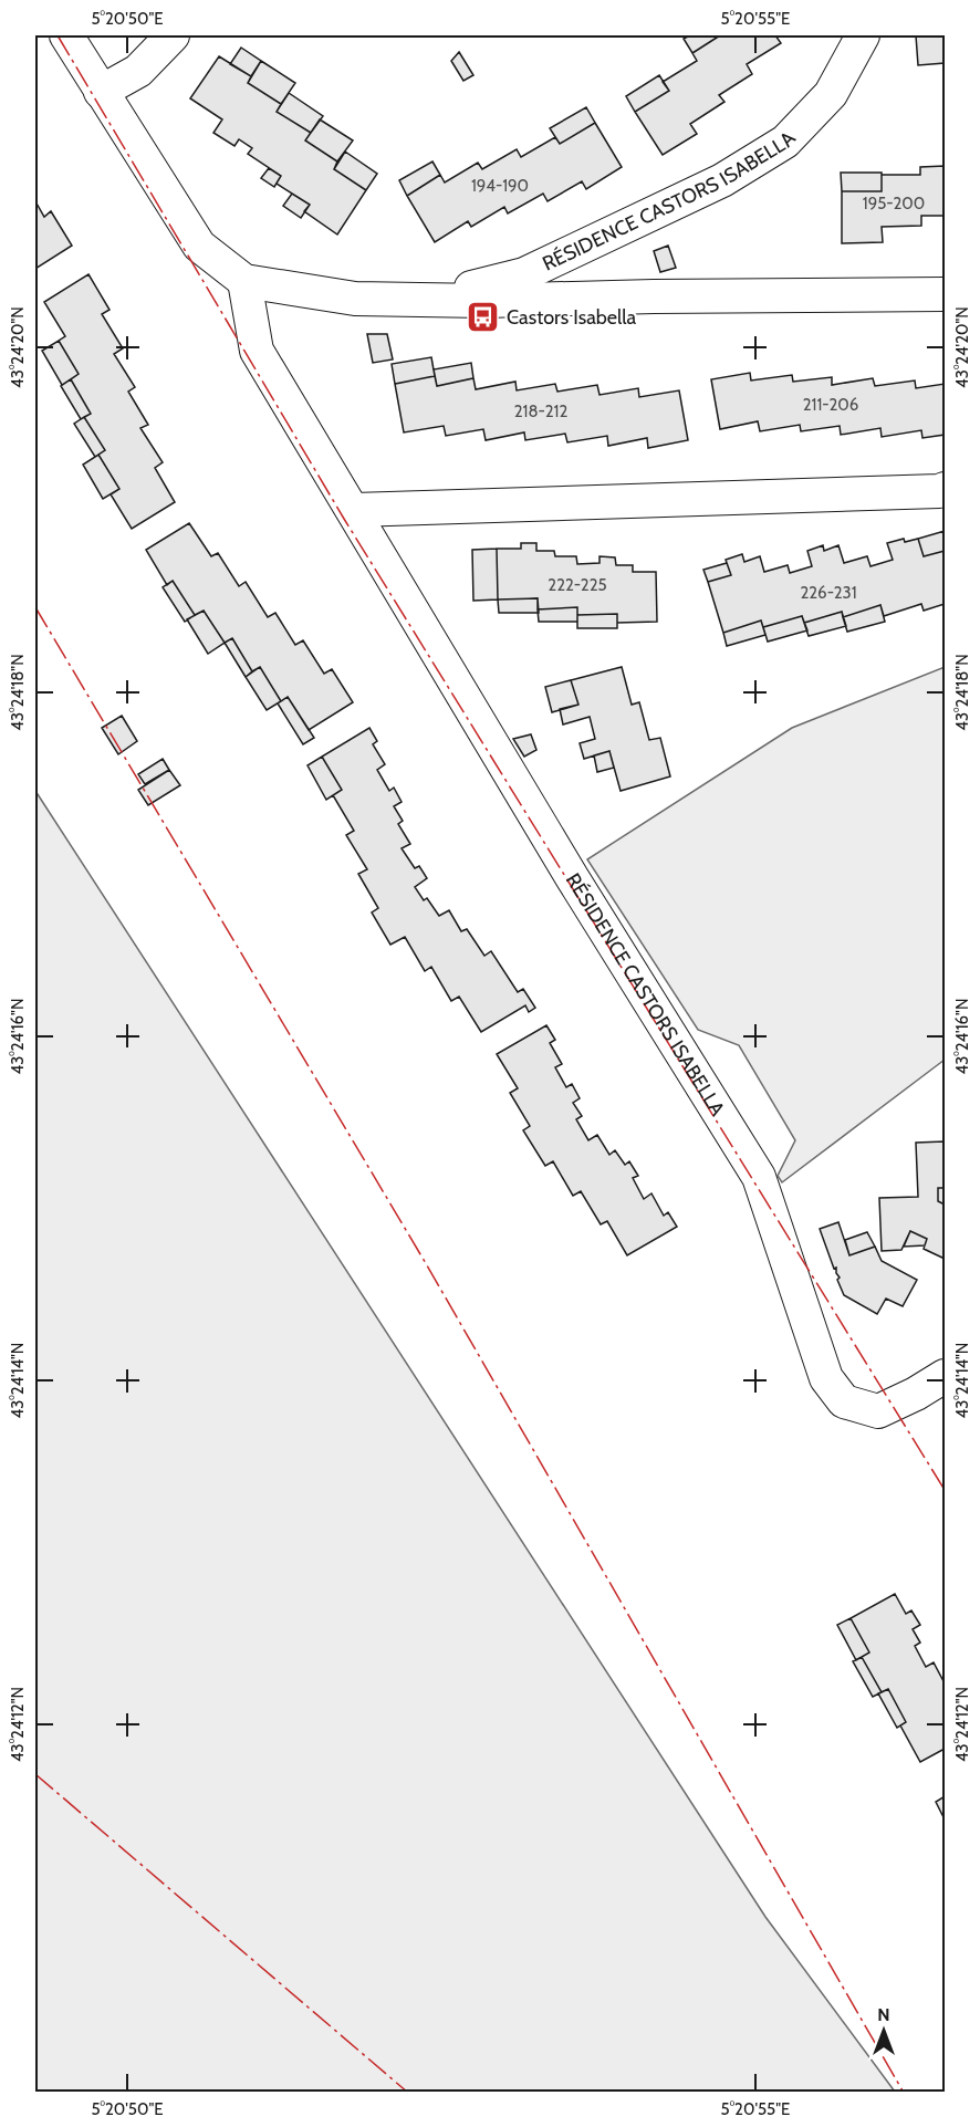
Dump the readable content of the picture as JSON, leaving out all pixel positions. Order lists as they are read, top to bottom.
{
  "streets": {
    "street": ["RÉSIDENCE CASTORS ISABELLA"]
  },
  "places": {
    "bus stop": ["Castors Isabella"]
  },
  "house_numbers": [
    "194-190",
    "195-200",
    "211-206",
    "218-212",
    "222-225",
    "226-231"
  ],
  "north": "top",
  "coordinates": [
    "5°20'50\"E",
    "5°20'55\"E",
    "43°24'20\"N",
    "43°24'18\"N",
    "43°24'16\"N",
    "43°24'14\"N",
    "43°24'12\"N"
  ]
}
